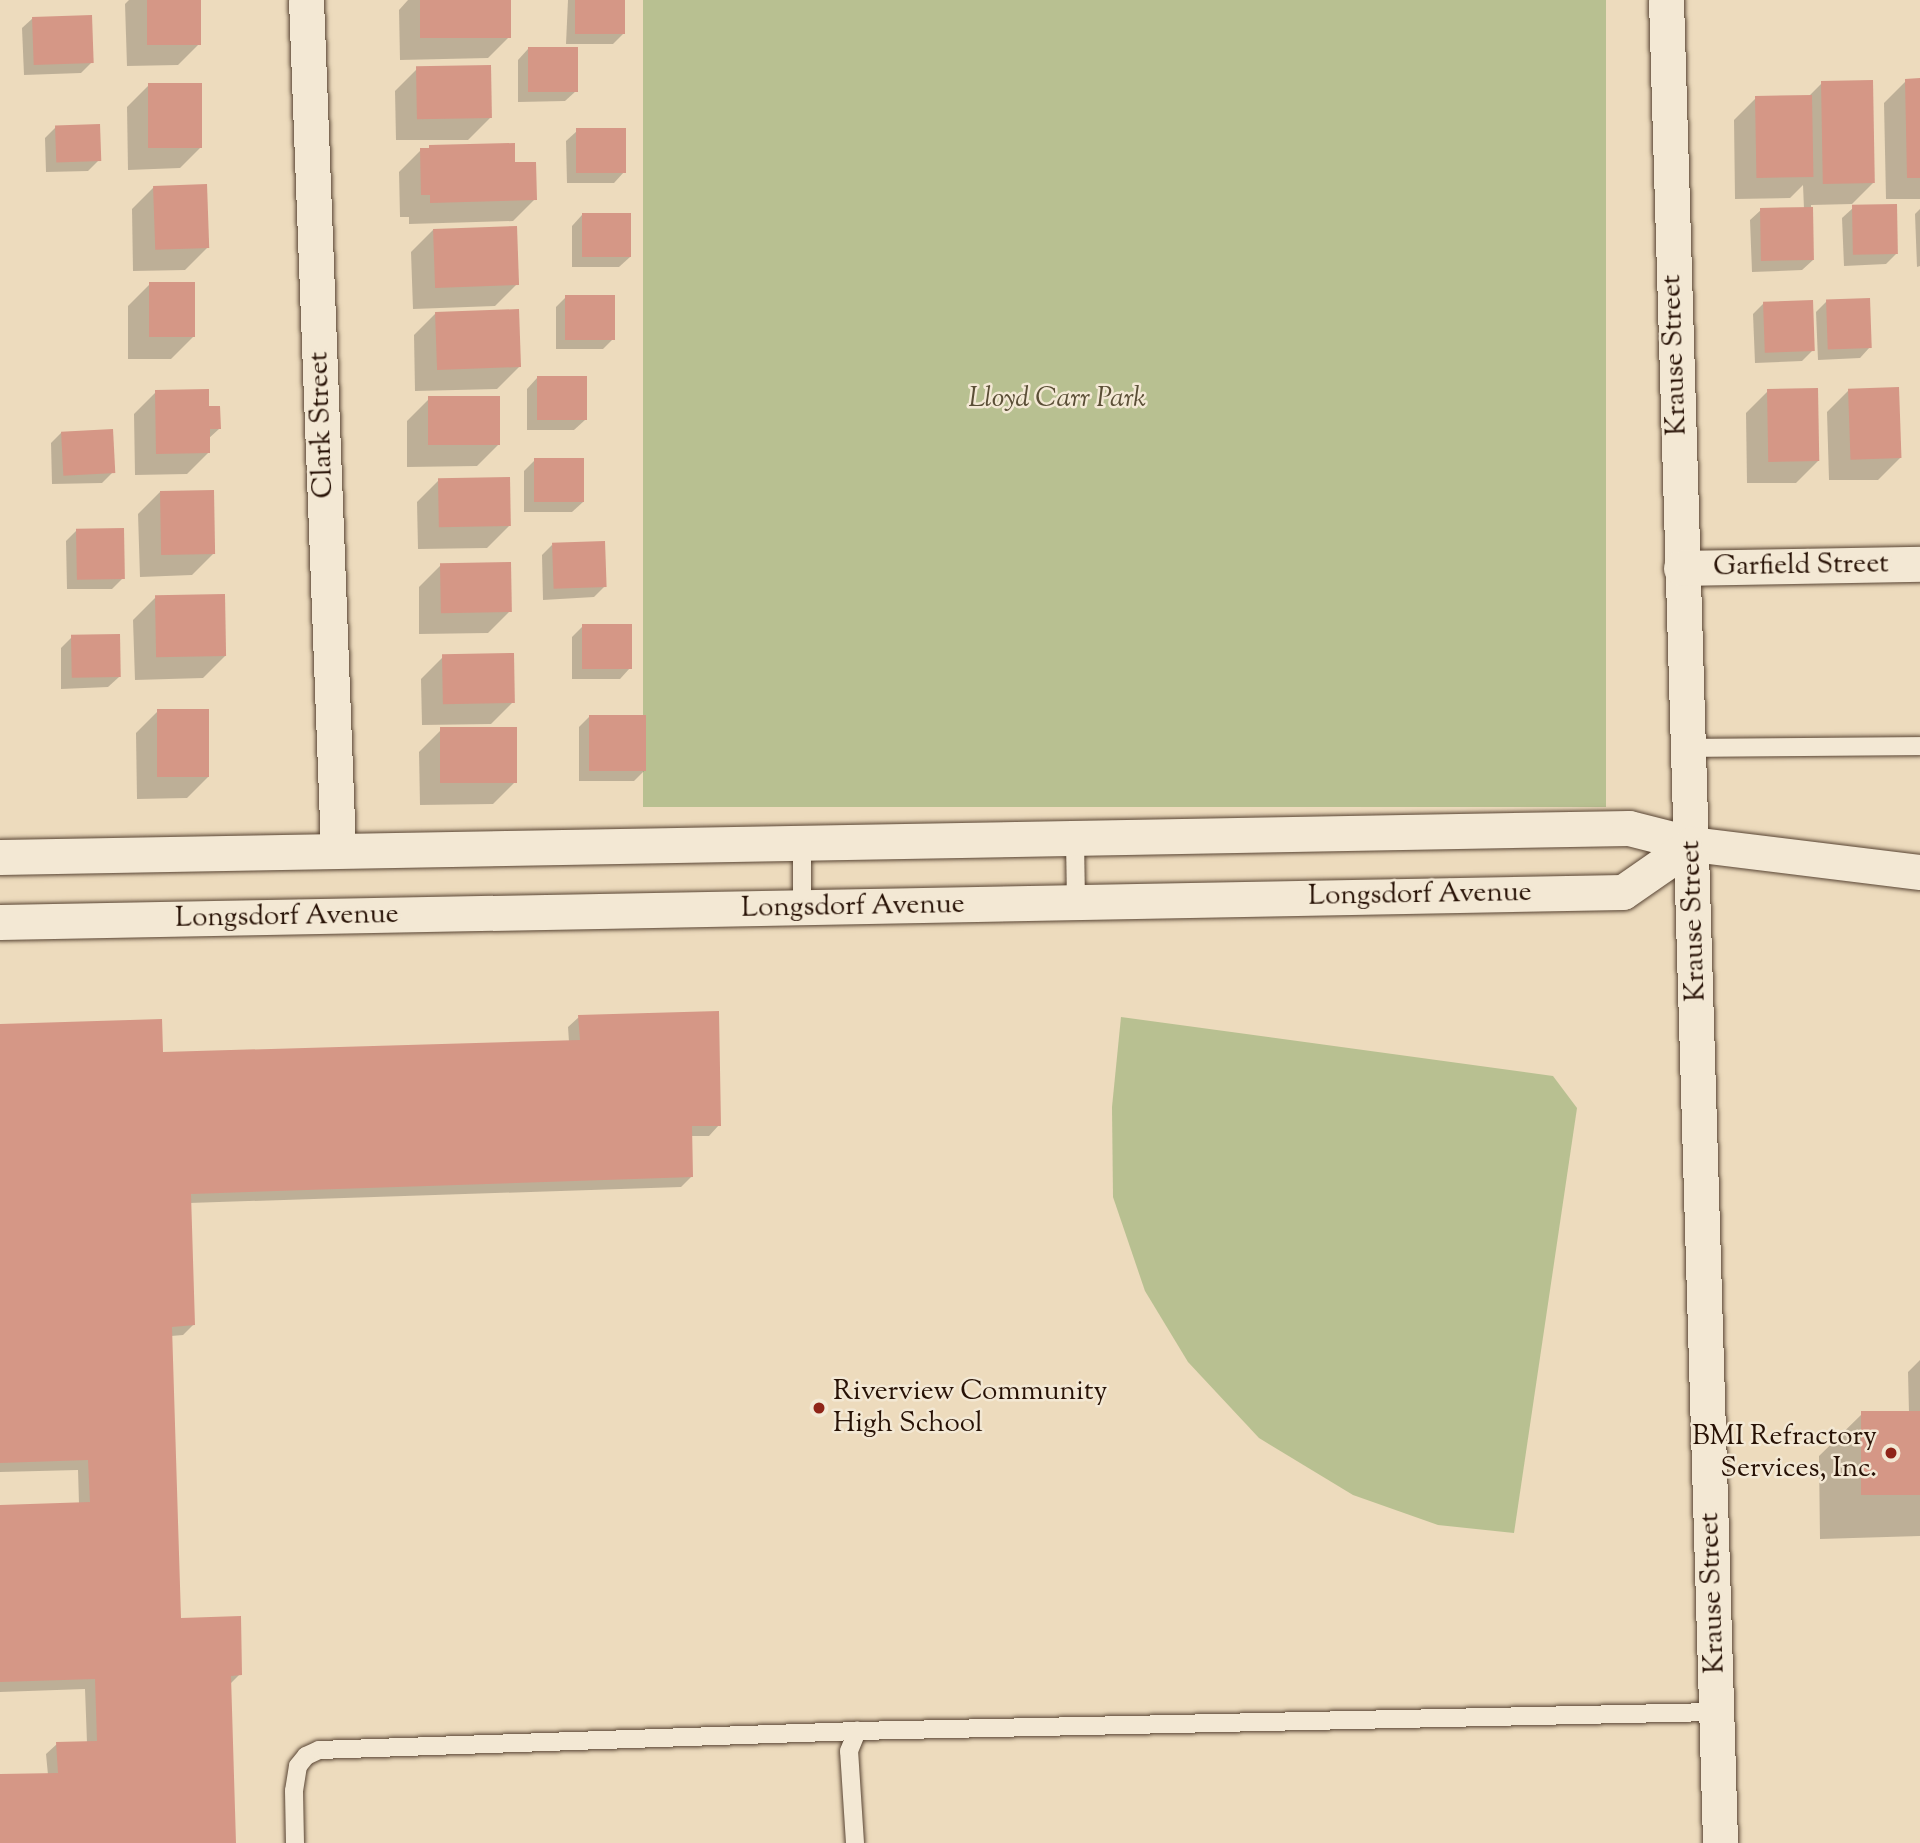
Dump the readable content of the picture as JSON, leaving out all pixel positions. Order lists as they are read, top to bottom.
{
  "streets": {
    "street": [
      "Krause Street",
      "Clark Street",
      "Garfield Street",
      "Longsdorf Avenue"
    ]
  },
  "crossings": [
    ["Krause Street", "Garfield Street"],
    ["Krause Street", "Longsdorf Avenue"]
  ],
  "parks": ["Lloyd Carr Park"],
  "places": ["Riverview Community High School", "BMI Refractory Services, Inc."]
}
